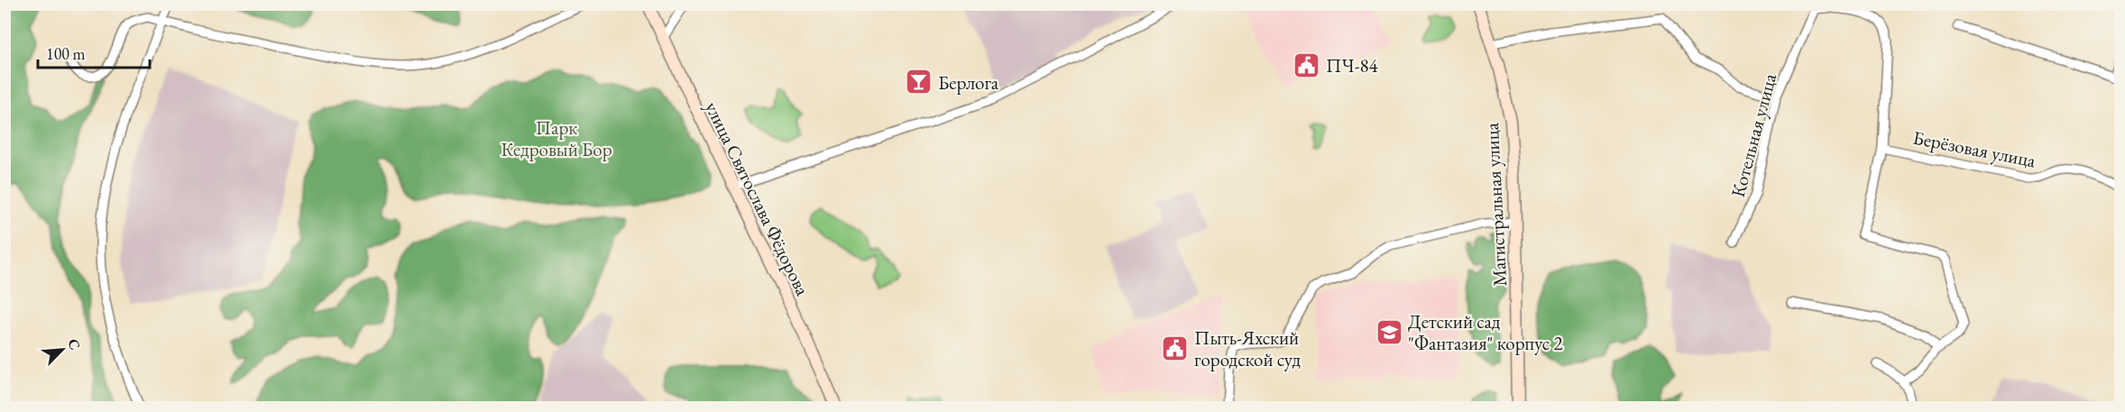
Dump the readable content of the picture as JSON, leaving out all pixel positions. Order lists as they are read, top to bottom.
{
  "streets": {
    "street": [
      "Котельная улица",
      "Берёзовая улица",
      "улица Святослава Фёдорова",
      "Магистральная улица"
    ]
  },
  "crossings": [
    ["Котельная улица", "Берёзовая улица"]
  ],
  "parks": ["Парк Кедровый Бор"],
  "places": {
    "public building": ["ПЧ-84", "Пыть-Яхский городской суд"],
    "bar": ["Берлога"],
    "school or university": ["Детский сад \"Фантазия\" корпус 2"]
  },
  "scale_bar": "100 m",
  "north": "top right"
}
